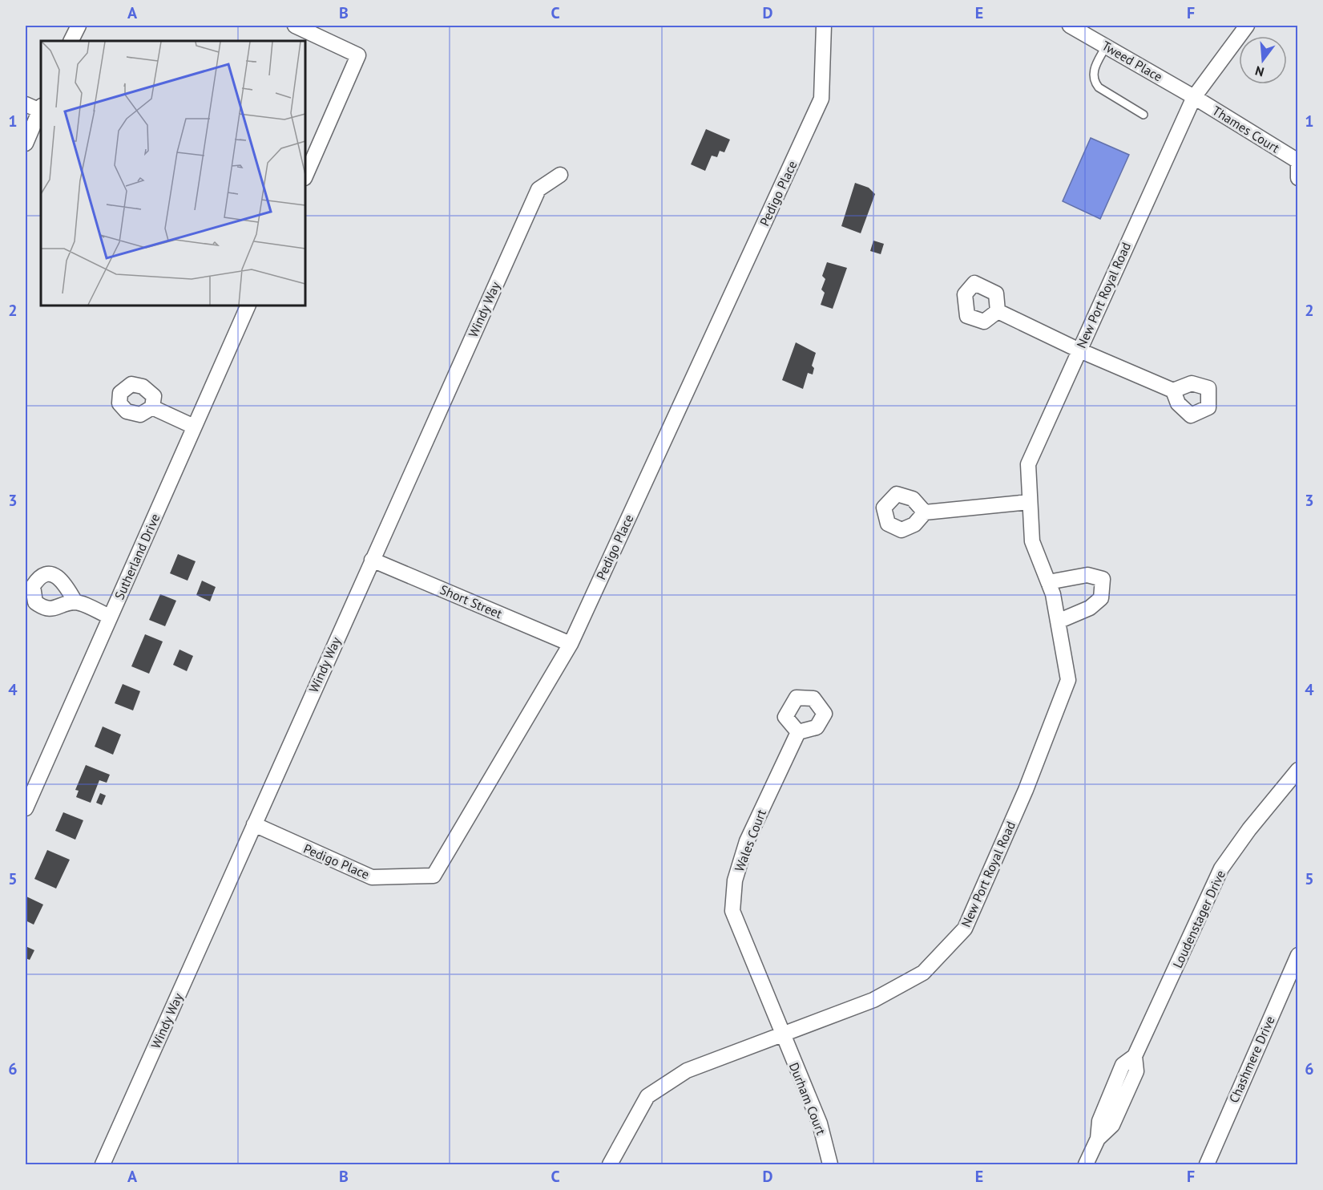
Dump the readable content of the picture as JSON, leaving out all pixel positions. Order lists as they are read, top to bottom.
{
  "streets": {
    "street": [
      "Tweed Place",
      "Thames Court",
      "Pedigo Place",
      "New Port Royal Road",
      "Windy Way",
      "Sutherland Drive",
      "Short Street",
      "Wales Court",
      "Loudenstager Drive",
      "Chashmere Drive",
      "Durham Court"
    ]
  },
  "crossings": [
    ["Tweed Place", "Thames Court"],
    ["Tweed Place", "New Port Royal Road"],
    ["Thames Court", "New Port Royal Road"],
    ["Pedigo Place", "Windy Way"],
    ["Pedigo Place", "Short Street"],
    ["New Port Royal Road", "Wales Court"],
    ["New Port Royal Road", "Durham Court"],
    ["Windy Way", "Short Street"],
    ["Wales Court", "Durham Court"]
  ],
  "north": "bottom",
  "grid": {
    "columns": [
      "A",
      "B",
      "C",
      "D",
      "E",
      "F"
    ],
    "rows": [
      "1",
      "2",
      "3",
      "4",
      "5",
      "6"
    ]
  }
}
